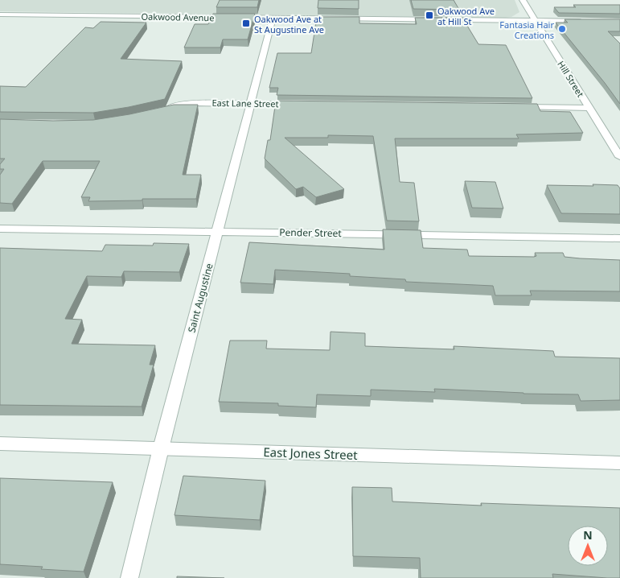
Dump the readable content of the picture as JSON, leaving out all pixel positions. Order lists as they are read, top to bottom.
{
  "streets": {
    "street": [
      "Oakwood Avenue",
      "Hill Street",
      "East Lane Street",
      "Pender Street",
      "Saint Augustine",
      "East Jones Street"
    ]
  },
  "crossings": [
    ["Oakwood Avenue", "Hill Street"],
    ["Oakwood Avenue", "Saint Augustine"],
    ["East Lane Street", "Saint Augustine"],
    ["Pender Street", "Saint Augustine"],
    ["Saint Augustine", "East Jones Street"]
  ],
  "places": {
    "transit": ["Oakwood Ave at Hill St", "Oakwood Ave at St Augustine Ave"],
    "other": ["Fantasia Hair Creations"]
  },
  "north": "top"
}
